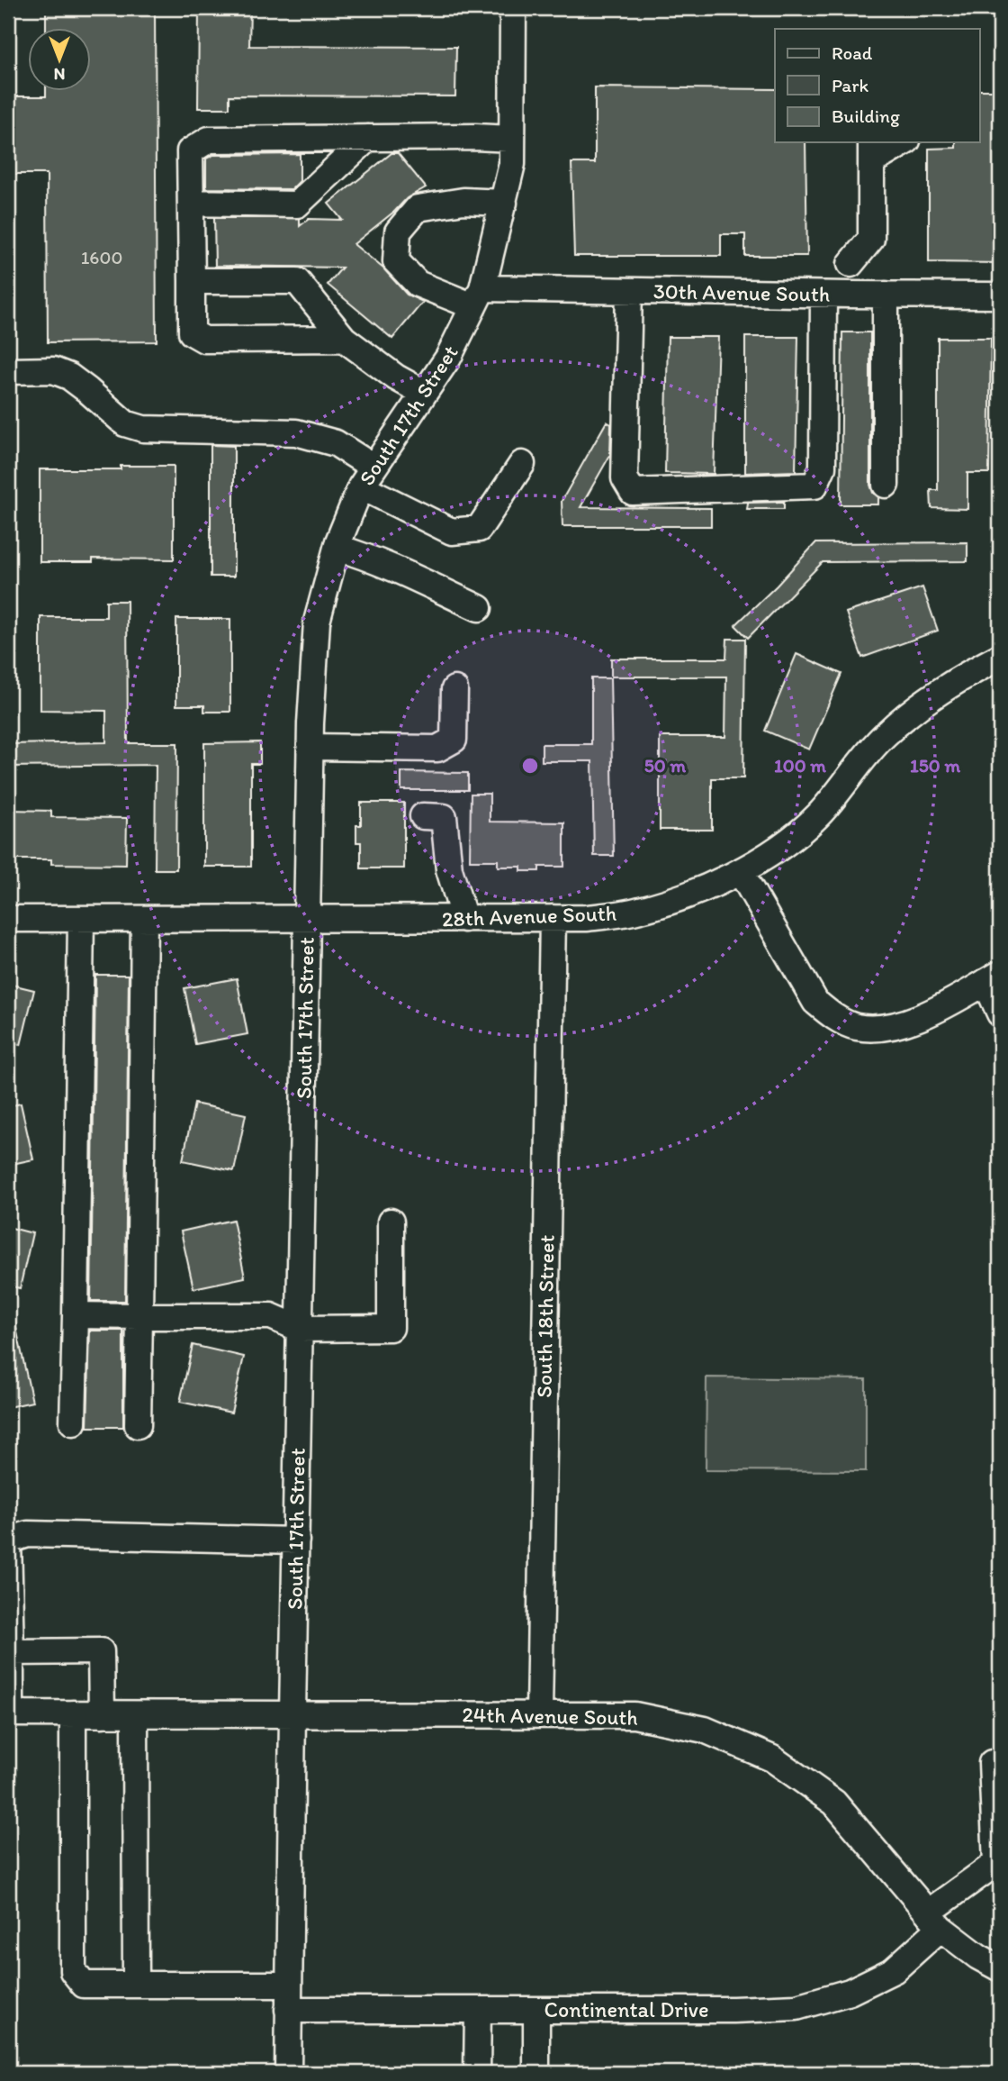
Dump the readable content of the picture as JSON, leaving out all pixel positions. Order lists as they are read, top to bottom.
{
  "streets": {
    "street": [
      "30th Avenue South",
      "South 17th Street",
      "28th Avenue South",
      "South 18th Street",
      "24th Avenue South",
      "Continental Drive"
    ]
  },
  "crossings": [
    ["30th Avenue South", "South 17th Street"],
    ["South 17th Street", "28th Avenue South"],
    ["South 17th Street", "24th Avenue South"],
    ["South 17th Street", "Continental Drive"],
    ["28th Avenue South", "South 18th Street"],
    ["South 18th Street", "24th Avenue South"],
    ["24th Avenue South", "Continental Drive"]
  ],
  "house_numbers": ["1600"],
  "legend": ["Road", "Park", "Building"],
  "north": "bottom",
  "rings": ["50 m", "100 m", "150 m"]
}
